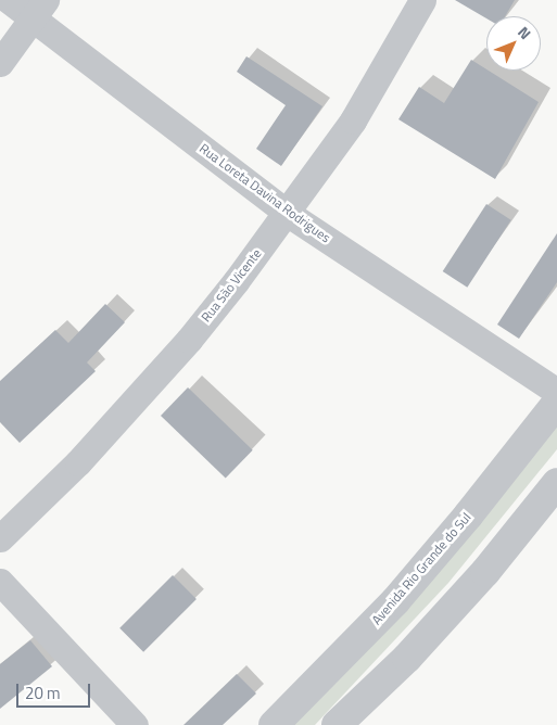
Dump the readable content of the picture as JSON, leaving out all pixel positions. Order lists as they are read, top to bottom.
{
  "streets": {
    "street": ["Rua Loreta Davina Rodrigues", "Rua São Vicente", "Avenida Rio Grande do Sul"]
  },
  "crossings": [
    ["Rua Loreta Davina Rodrigues", "Rua São Vicente"]
  ],
  "scale_bar": "20 m",
  "north": "top right"
}
